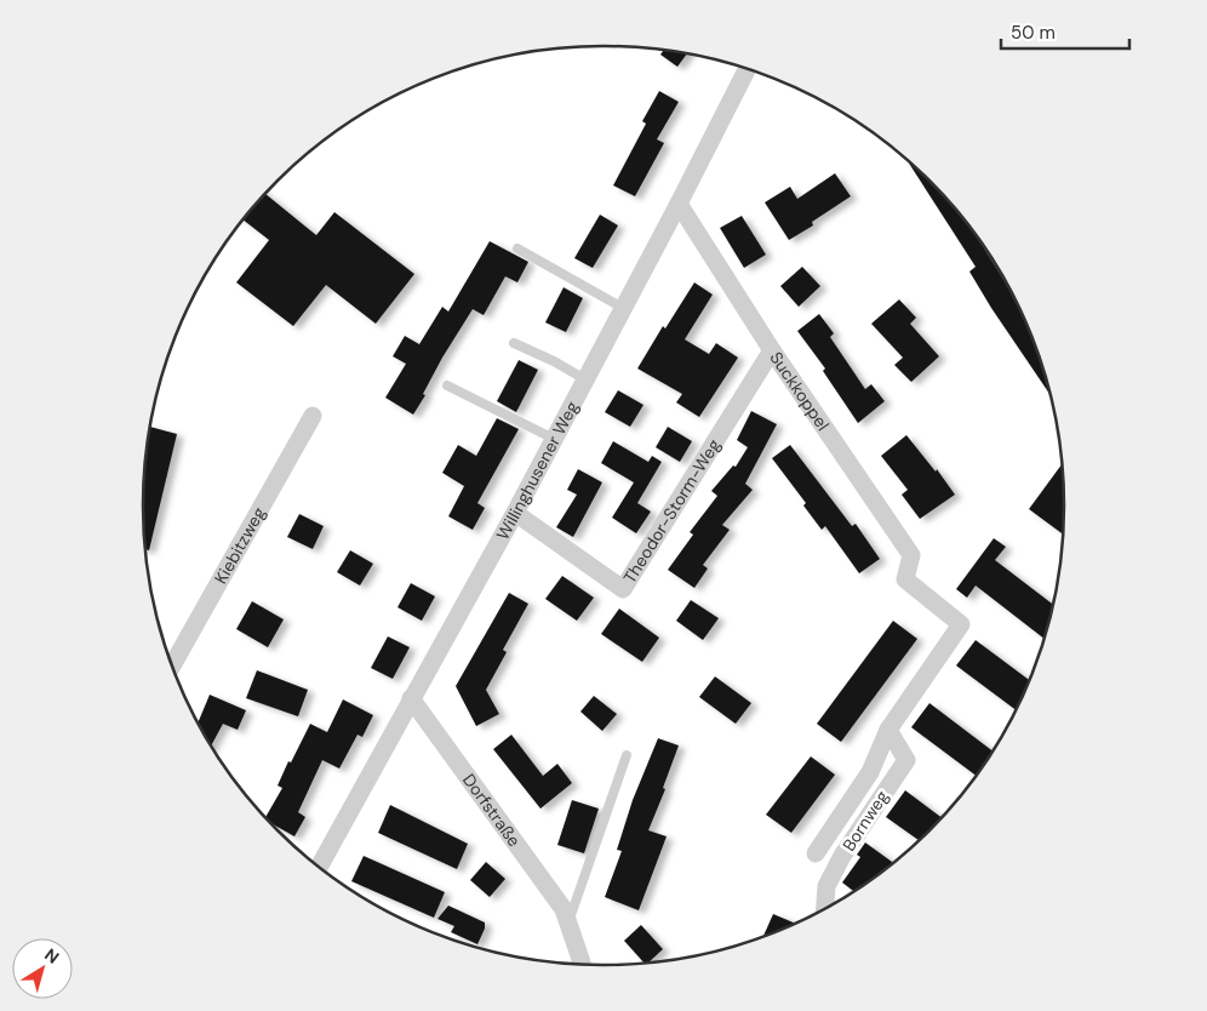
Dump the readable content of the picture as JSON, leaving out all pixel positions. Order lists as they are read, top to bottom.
{
  "streets": {
    "street": [
      "Suckkoppel",
      "Willinghusener Weg",
      "Theodor-Storm-Weg",
      "Kiebitzweg",
      "Dorfstraße",
      "Bornweg"
    ]
  },
  "crossings": [
    ["Suckkoppel", "Willinghusener Weg"],
    ["Suckkoppel", "Theodor-Storm-Weg"],
    ["Suckkoppel", "Bornweg"],
    ["Willinghusener Weg", "Theodor-Storm-Weg"],
    ["Willinghusener Weg", "Dorfstraße"]
  ],
  "scale_bar": "50 m",
  "north": "top right"
}
